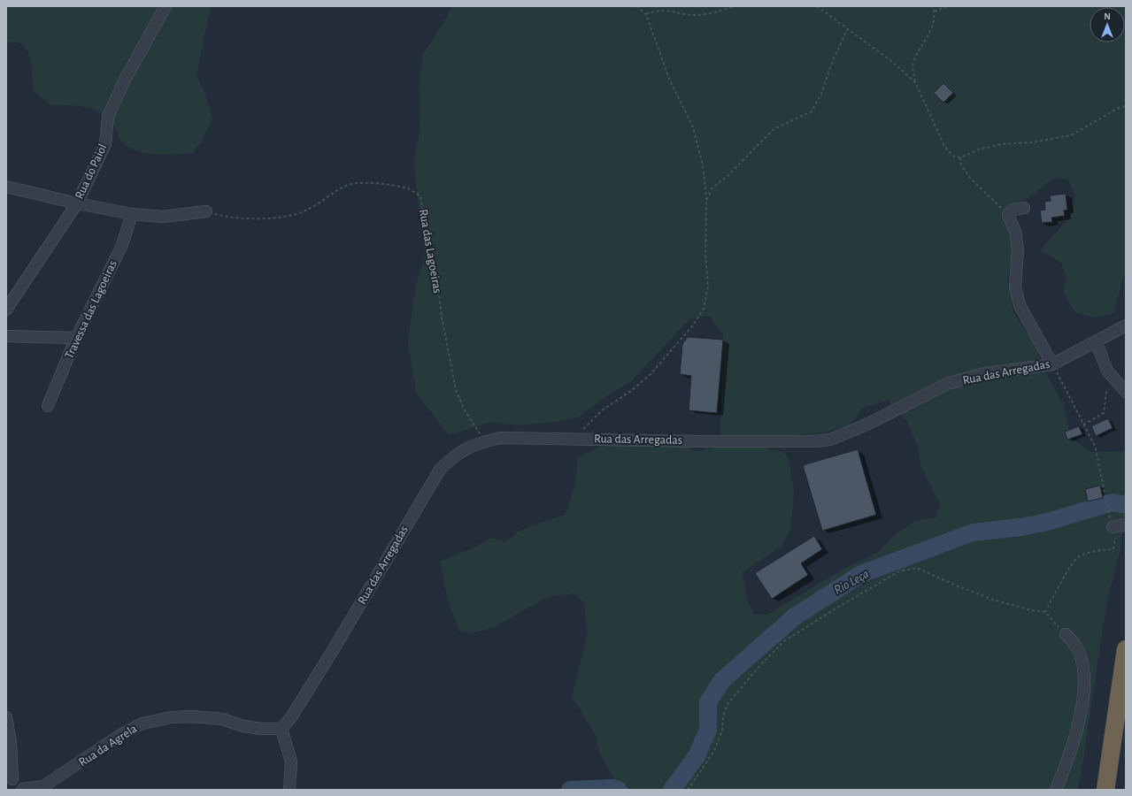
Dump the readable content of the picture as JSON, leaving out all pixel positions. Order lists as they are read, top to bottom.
{
  "streets": {
    "street": [
      "Rua do Paiol",
      "Travessa das Lagoeiras",
      "Rua das Arregadas",
      "Rua da Agrela"
    ],
    "path": ["Rua das Lagoeiras"]
  },
  "crossings": [
    ["Rua das Lagoeiras", "Rua das Arregadas"],
    ["Rua das Arregadas", "Rua da Agrela"]
  ],
  "water": ["Rio Leça"],
  "north": "top"
}
